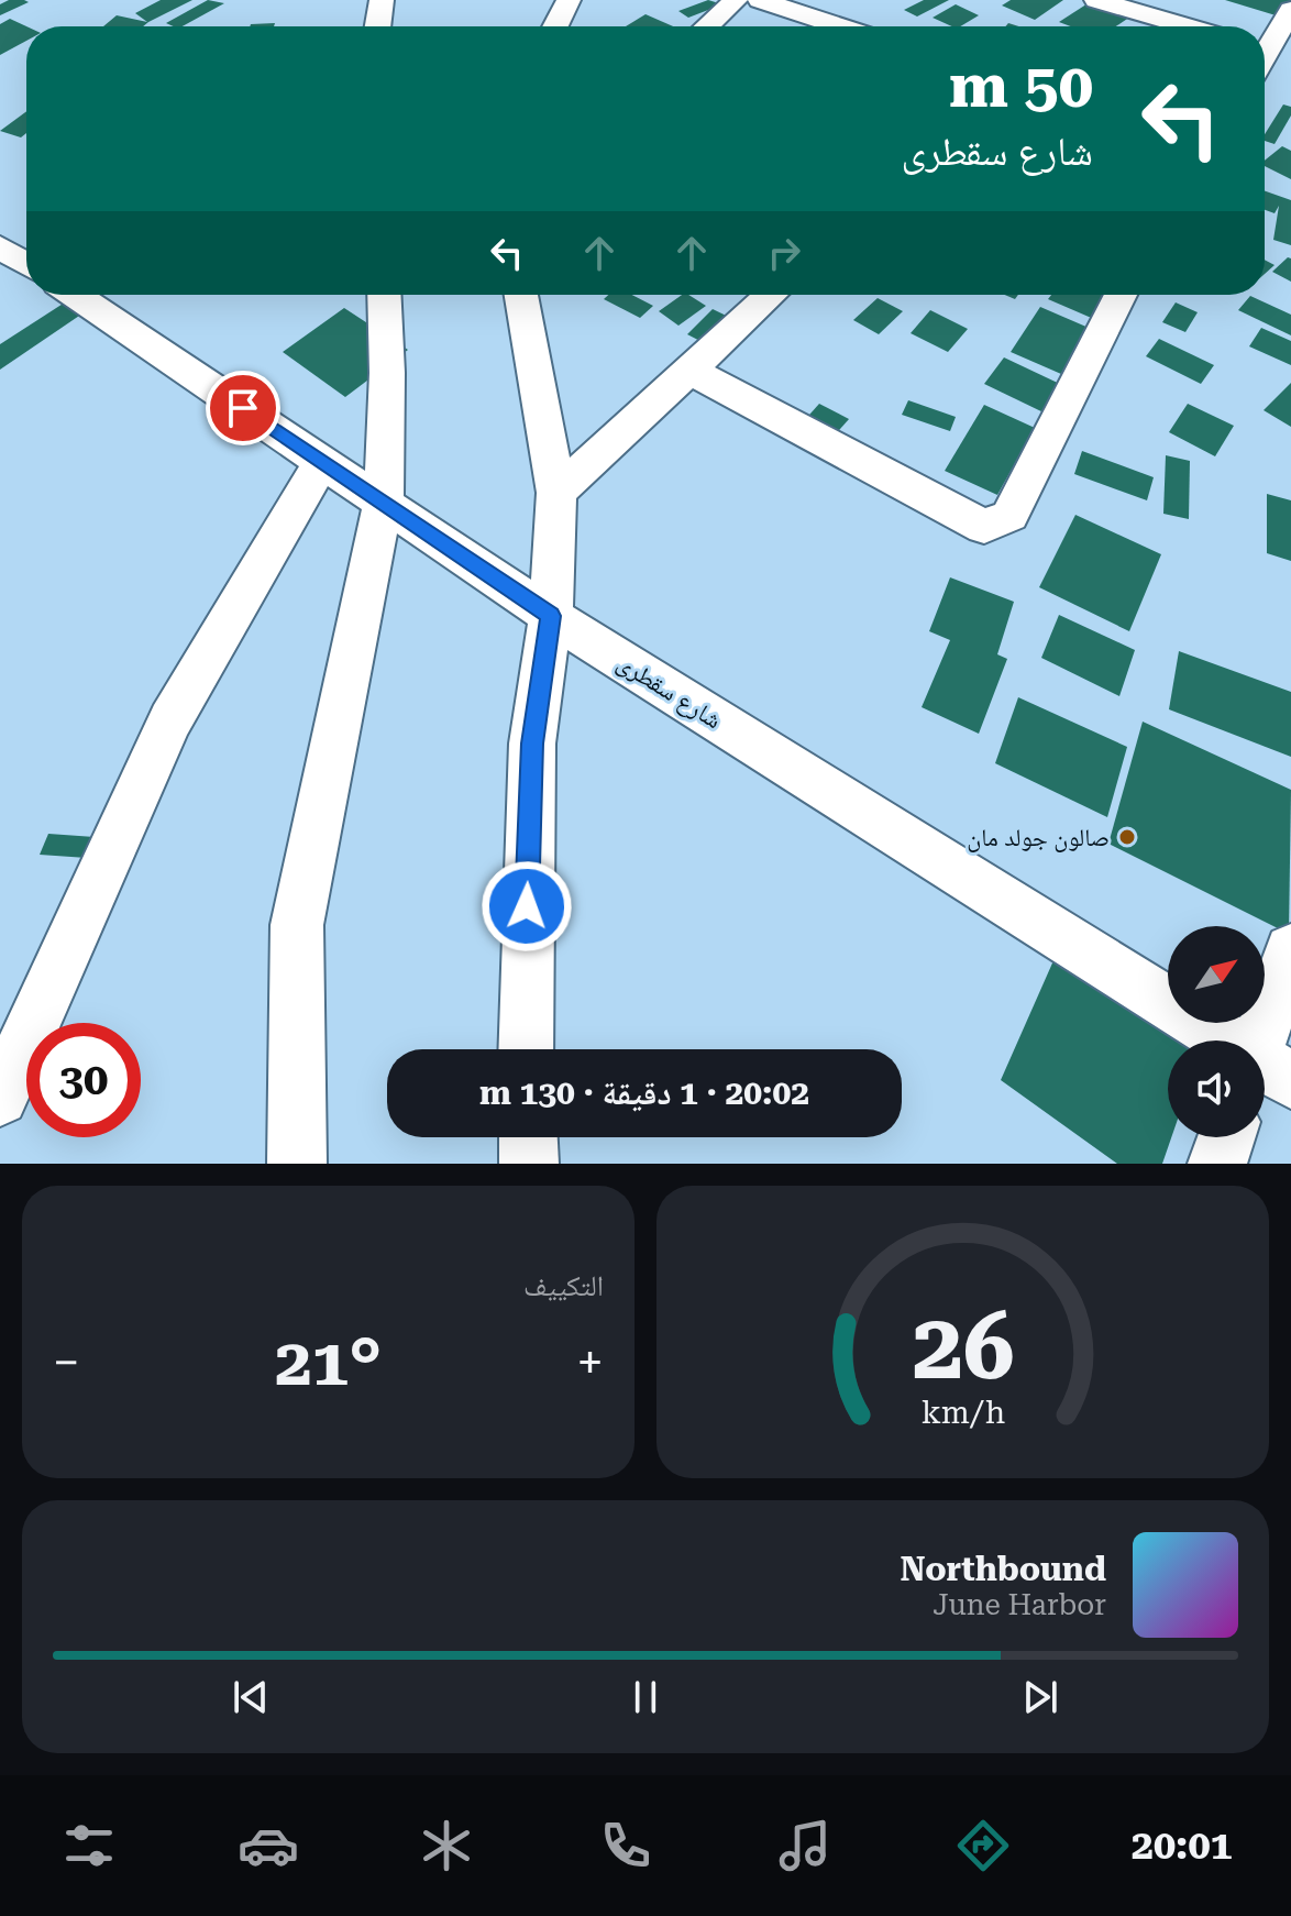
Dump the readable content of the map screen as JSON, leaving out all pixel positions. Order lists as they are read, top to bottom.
{
  "streets": {
    "street": ["شارع سقطرى"]
  },
  "places": ["صالون جولد مان"],
  "north": "top right",
  "page": {
    "turn": ["50 m", "شارع سقطرى"],
    "limit": "30",
    "trip": "20:02 · 1 دقيقة · 130 m",
    "tile": "التكييف",
    "heat": ["−", "21°", "+"],
    "song": ["Northbound", "June Harbor"],
    "tabs": "20:01",
    "gauge": ["26", "km/h"]
  }
}
